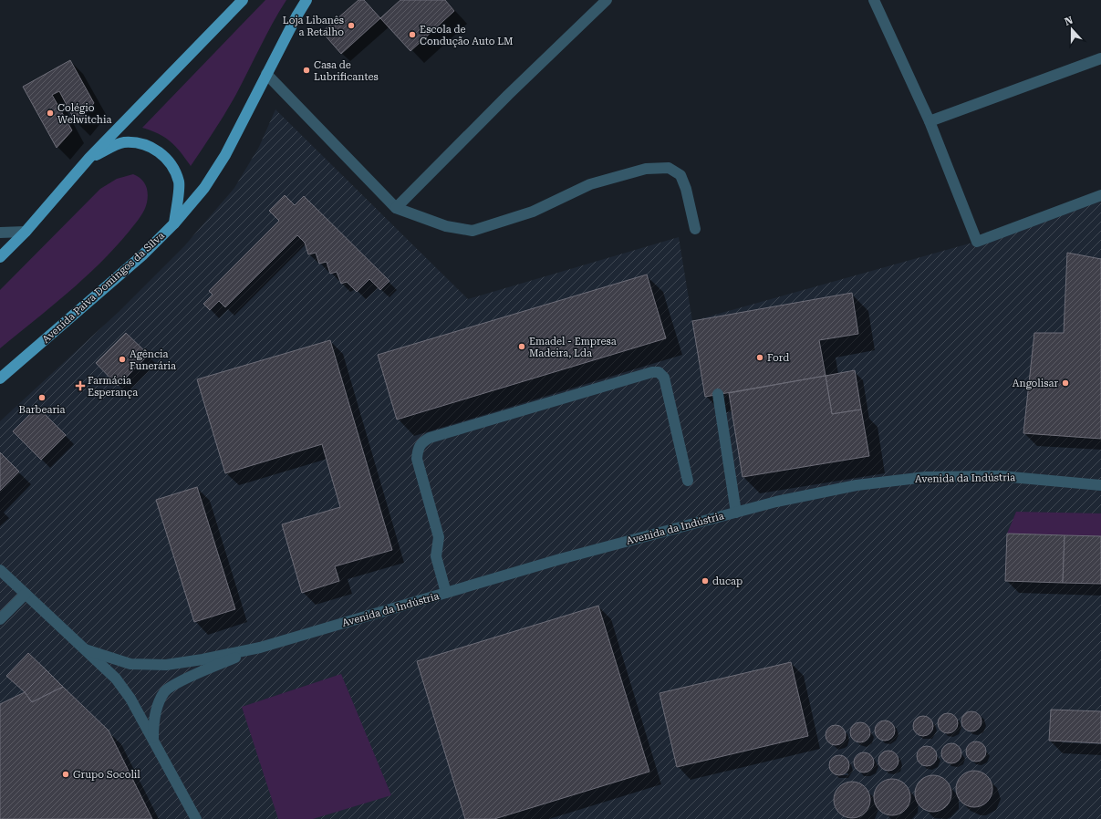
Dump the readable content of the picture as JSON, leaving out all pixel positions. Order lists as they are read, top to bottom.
{
  "streets": {
    "main road": ["Avenida Paiva Domingos da Silva"],
    "street": ["Avenida da Indústria"]
  },
  "places": {
    "other": [
      "Loja Libanês a Retalho",
      "Escola de Condução Auto LM",
      "Casa de Lubrificantes",
      "Colégio Welwitchia",
      "Emadel - Empresa Madeira, Lda",
      "Ford",
      "Agência Funerária",
      "Angolisar",
      "Barbearia",
      "ducap",
      "Grupo Socolil"
    ],
    "health": ["Farmácia Esperança"]
  },
  "north": "top"
}
